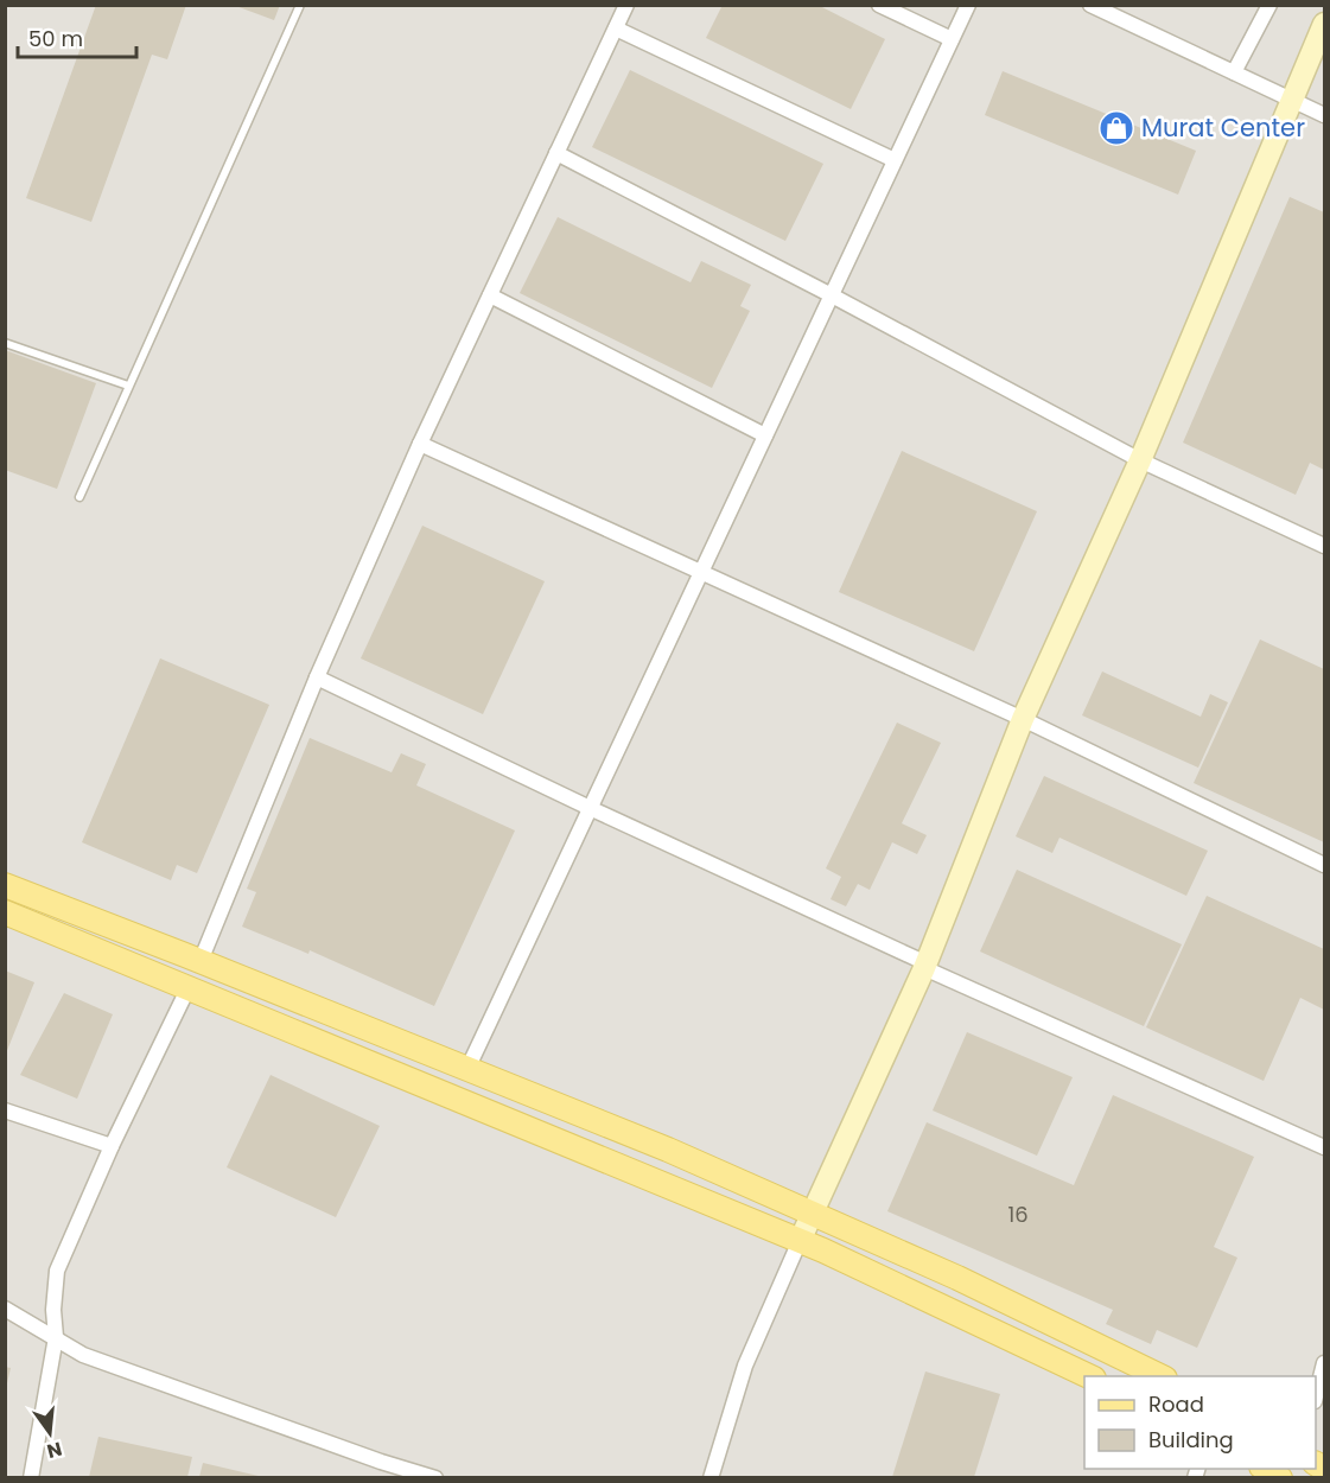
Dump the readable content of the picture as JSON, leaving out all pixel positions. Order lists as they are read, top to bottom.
{
  "places": {
    "shop": ["Murat Center"]
  },
  "house_numbers": ["16"],
  "legend": ["Road", "Building"],
  "scale_bar": "50 m",
  "north": "bottom"
}
